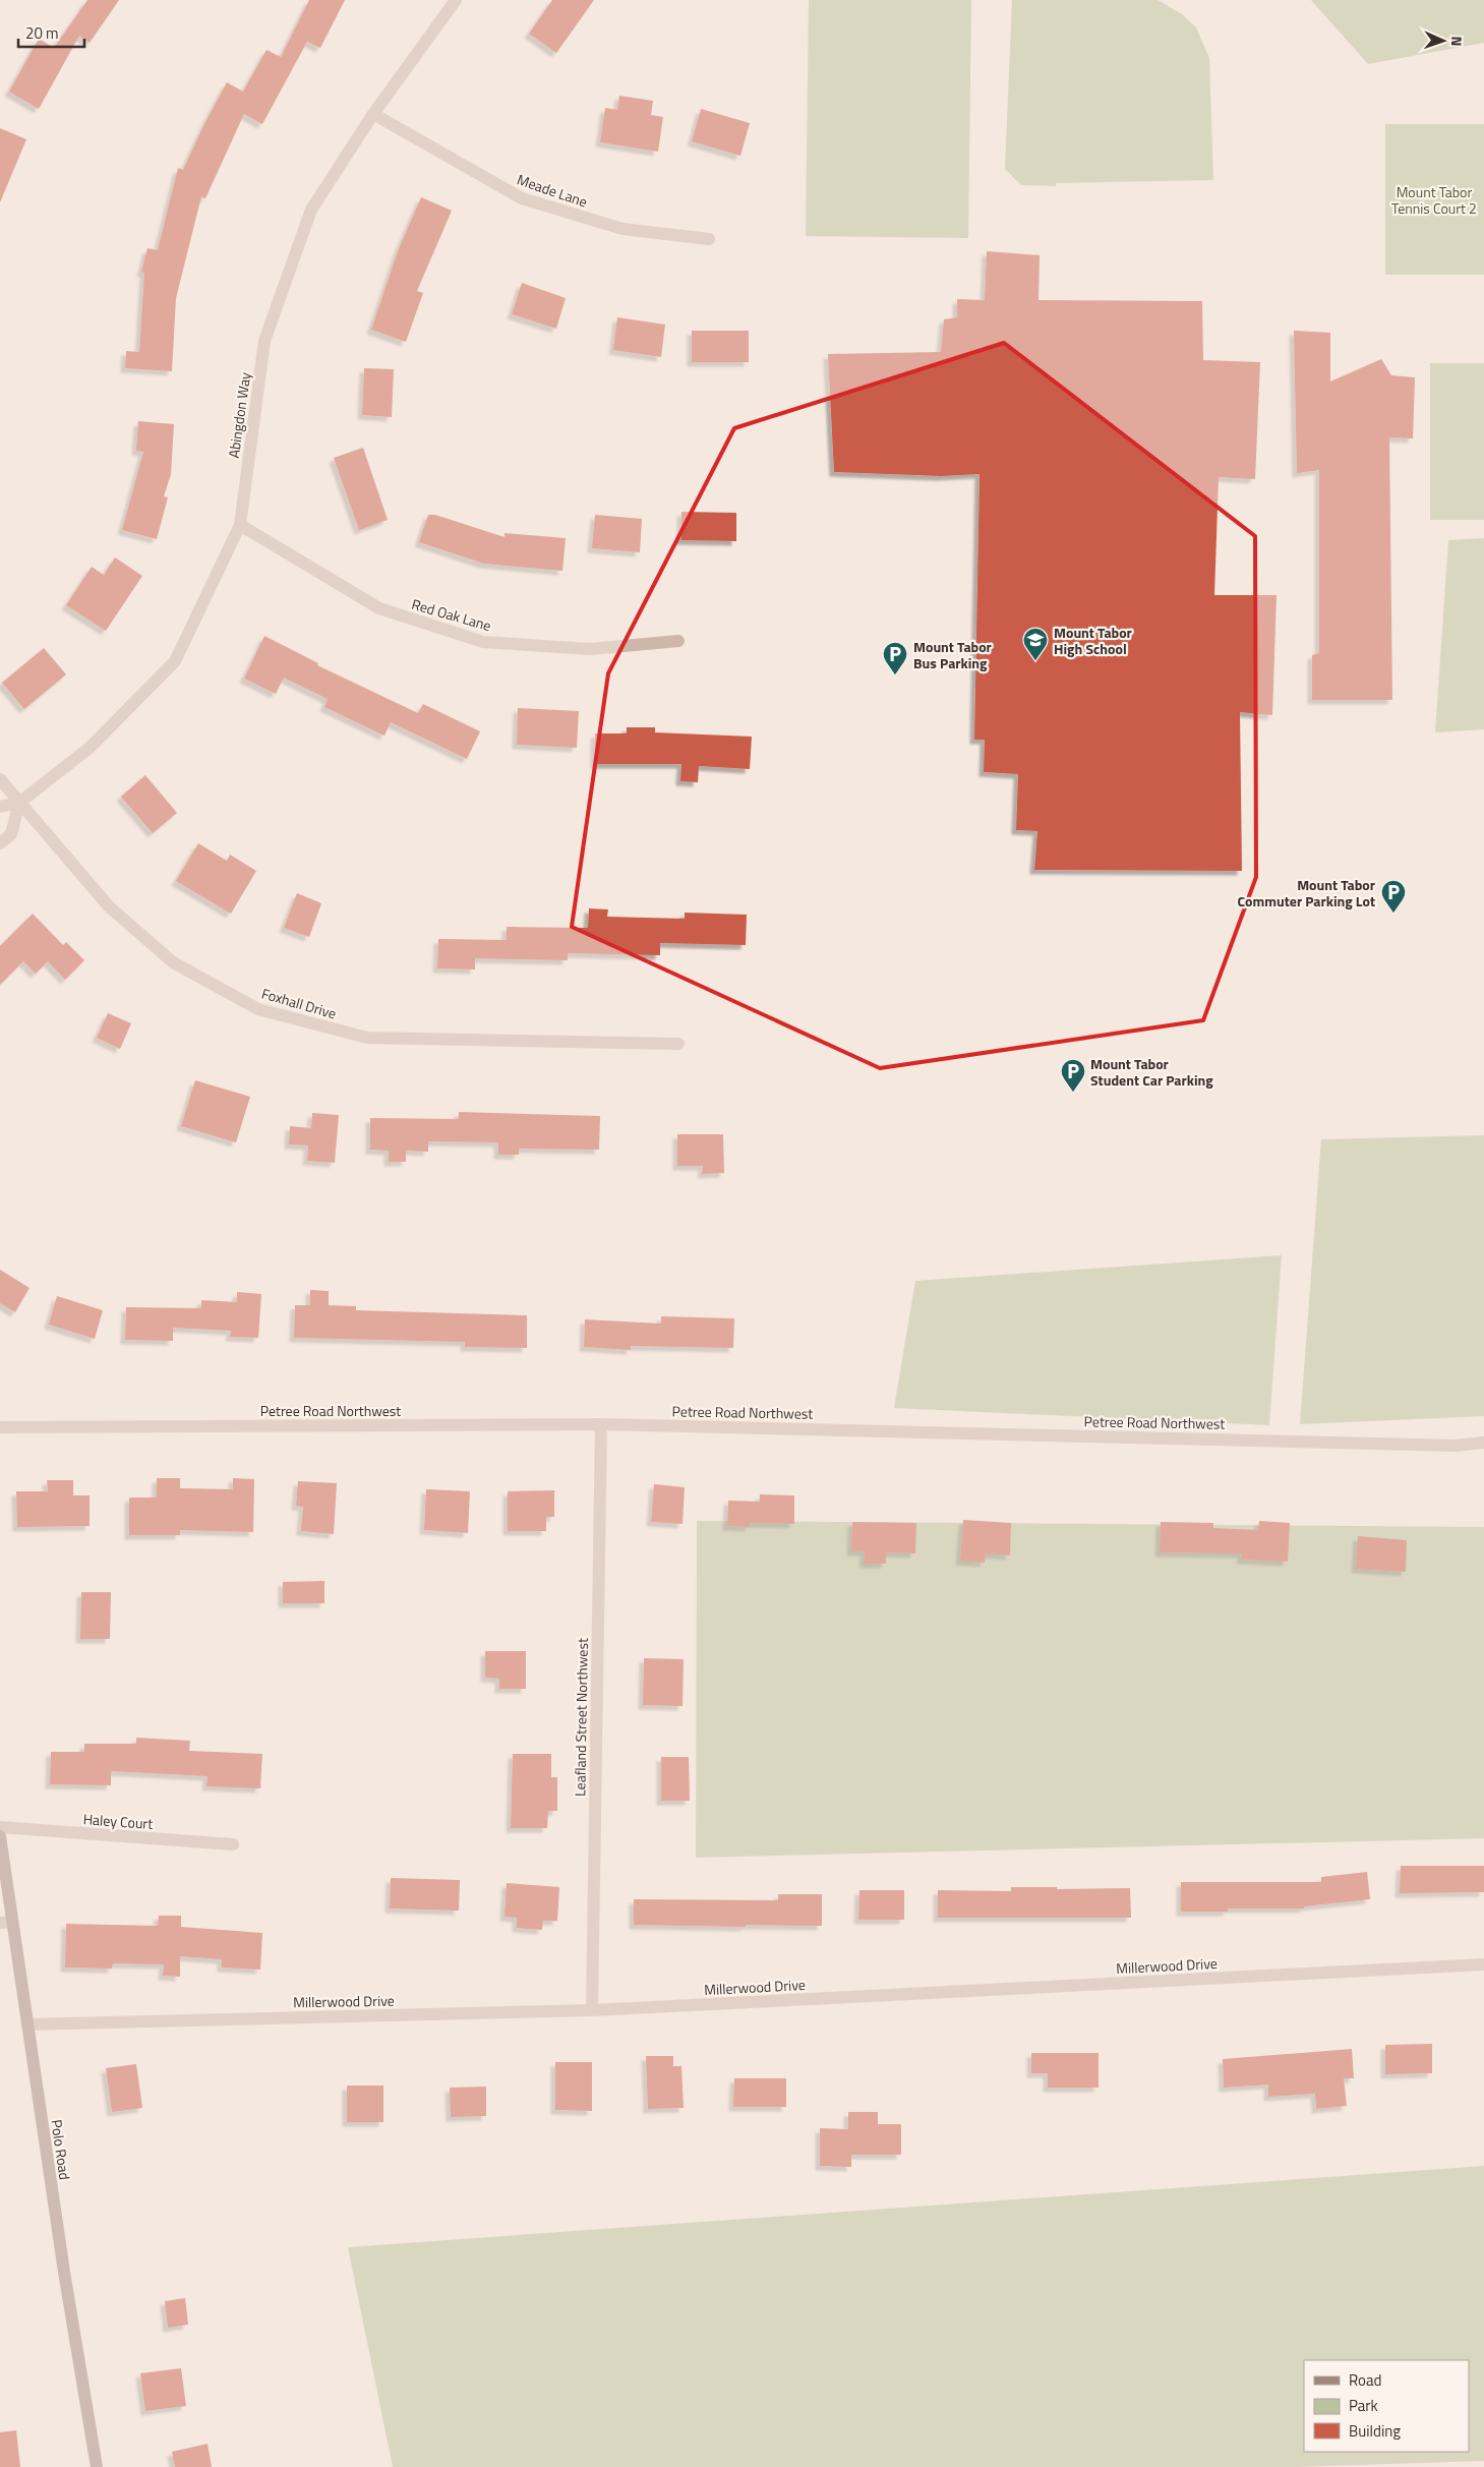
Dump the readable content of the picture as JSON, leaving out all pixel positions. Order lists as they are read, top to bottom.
{
  "streets": {
    "main road": ["Polo Road"],
    "street": [
      "Meade Lane",
      "Abingdon Way",
      "Red Oak Lane",
      "Foxhall Drive",
      "Petree Road Northwest",
      "Leafland Street Northwest",
      "Haley Court",
      "Millerwood Drive"
    ]
  },
  "crossings": [
    ["Meade Lane", "Abingdon Way"],
    ["Abingdon Way", "Red Oak Lane"],
    ["Abingdon Way", "Foxhall Drive"],
    ["Petree Road Northwest", "Leafland Street Northwest"],
    ["Leafland Street Northwest", "Millerwood Drive"],
    ["Millerwood Drive", "Polo Road"]
  ],
  "parks": ["Mount Tabor Tennis Court 2"],
  "places": {
    "school or university": ["Mount Tabor High School"],
    "parking": ["Mount Tabor Bus Parking", "Mount Tabor Commuter Parking Lot", "Mount Tabor Student Car Parking"]
  },
  "legend": ["Road", "Park", "Building"],
  "scale_bar": "20 m",
  "north": "right"
}
